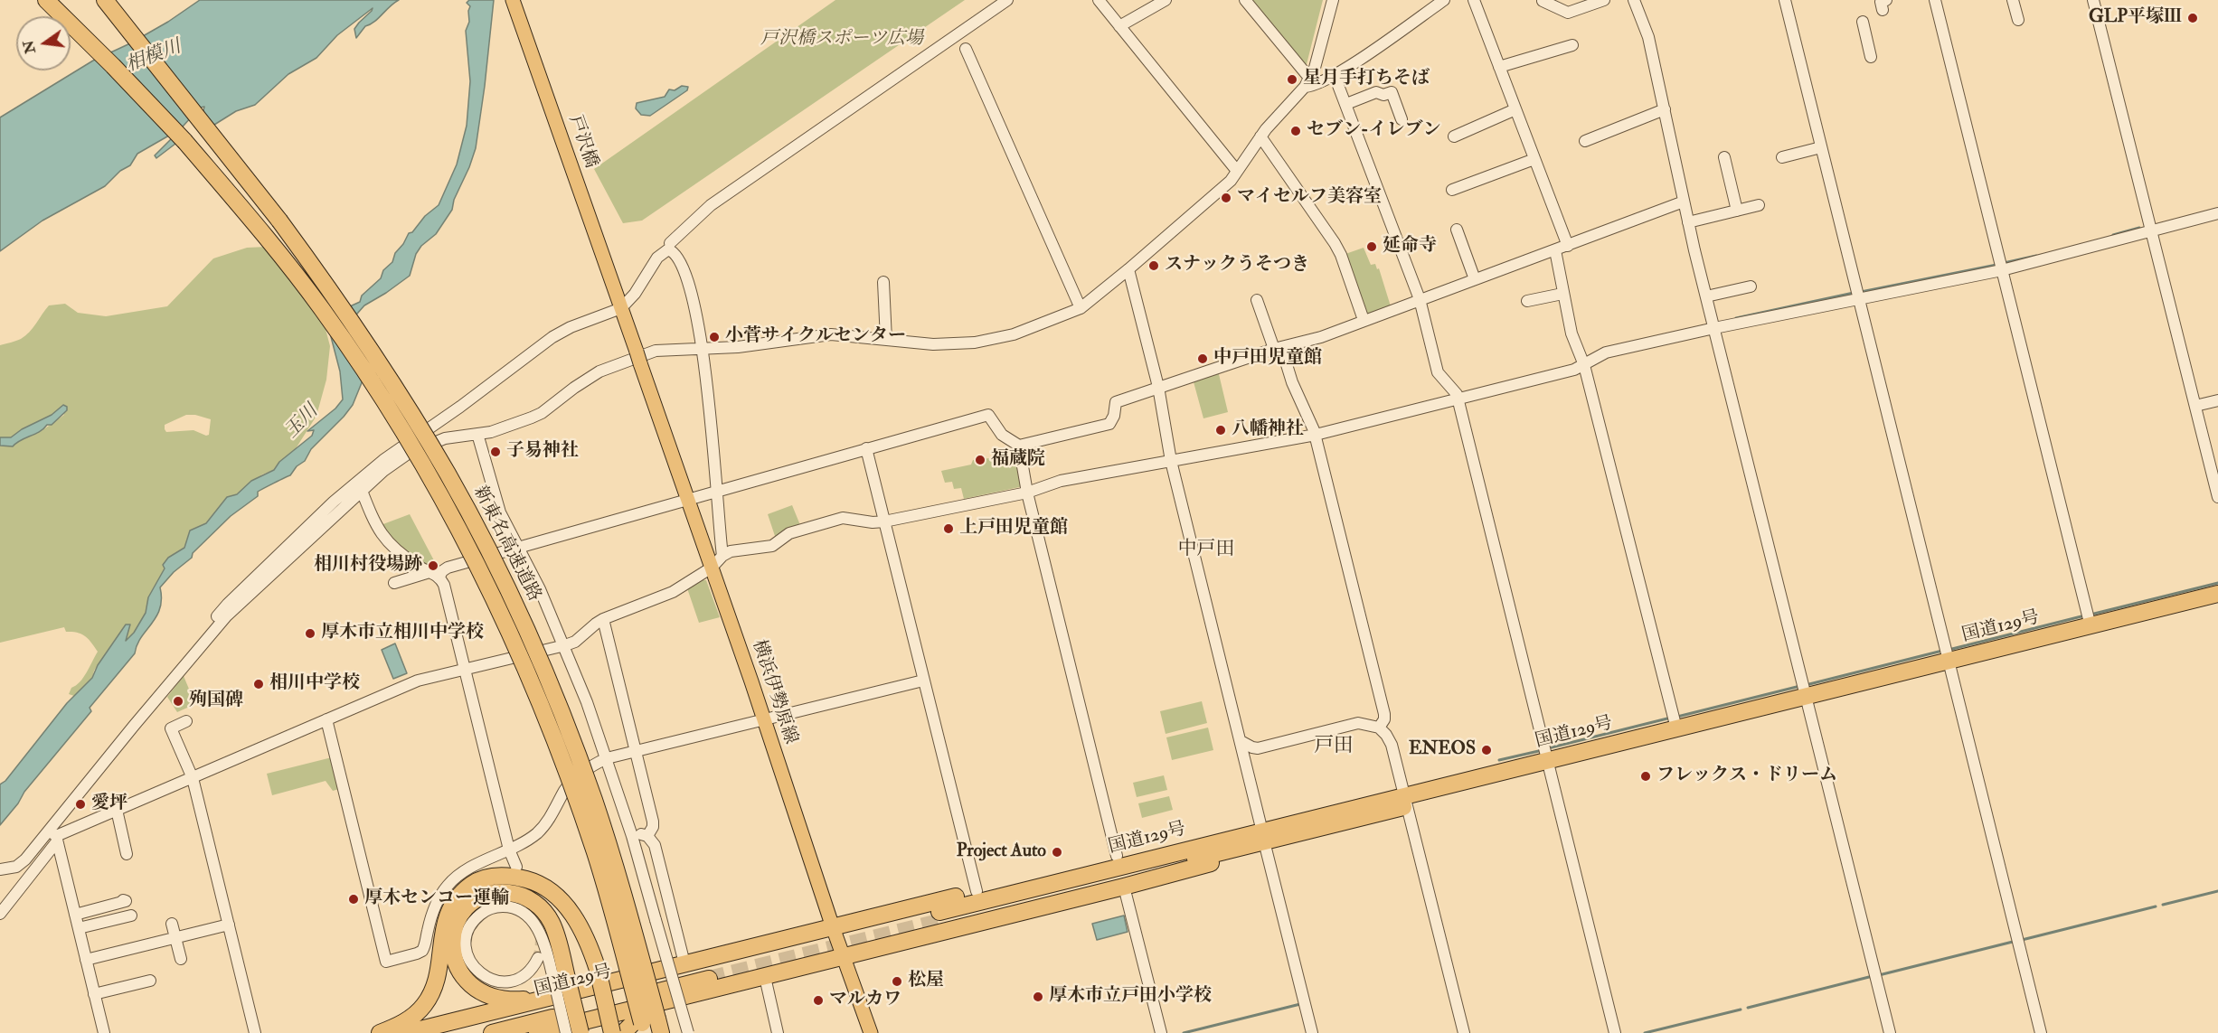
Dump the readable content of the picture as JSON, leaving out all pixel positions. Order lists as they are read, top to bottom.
{
  "streets": {
    "highway": ["新東名高速道路", "国道129号"],
    "main road": ["戸沢橋", "横浜伊勢原線"]
  },
  "crossings": [
    ["戸沢橋", "横浜伊勢原線"]
  ],
  "districts": ["中戸田", "戸田"],
  "water": ["相模川", "玉川"],
  "parks": ["戸沢橋スポーツ広場"],
  "places": [
    "GLP平塚Ⅲ",
    "星月手打ちそば",
    "セブン-イレブン",
    "マイセルフ美容室",
    "延命寺",
    "スナックうそつき",
    "小菅サイクルセンター",
    "中戸田児童館",
    "八幡神社",
    "子易神社",
    "福蔵院",
    "上戸田児童館",
    "相川村役場跡",
    "厚木市立相川中学校",
    "相川中学校",
    "殉国碑",
    "ENEOS",
    "フレックス・ドリーム",
    "愛坪",
    "Project Auto",
    "厚木センコー運輸",
    "松屋",
    "厚木市立戸田小学校",
    "マルカワ"
  ],
  "north": "left"
}
